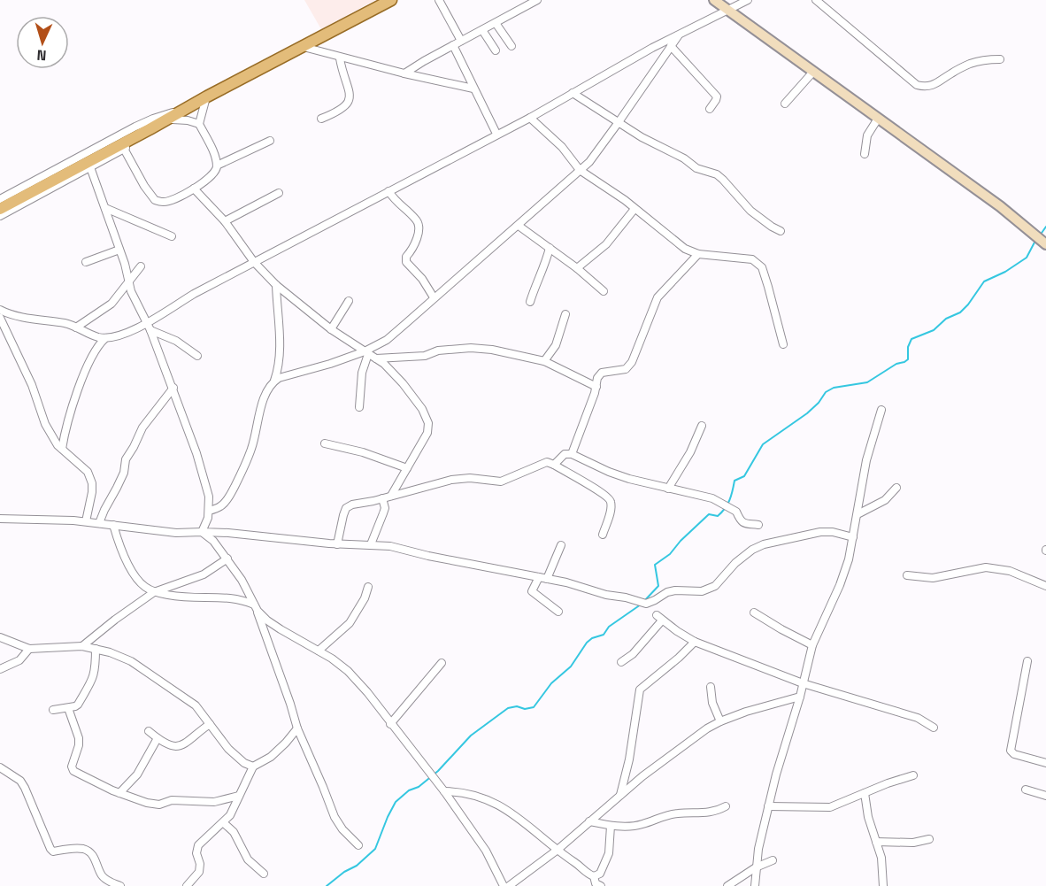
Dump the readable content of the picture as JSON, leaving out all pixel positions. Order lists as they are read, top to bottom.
{
  "north": "bottom"
}
